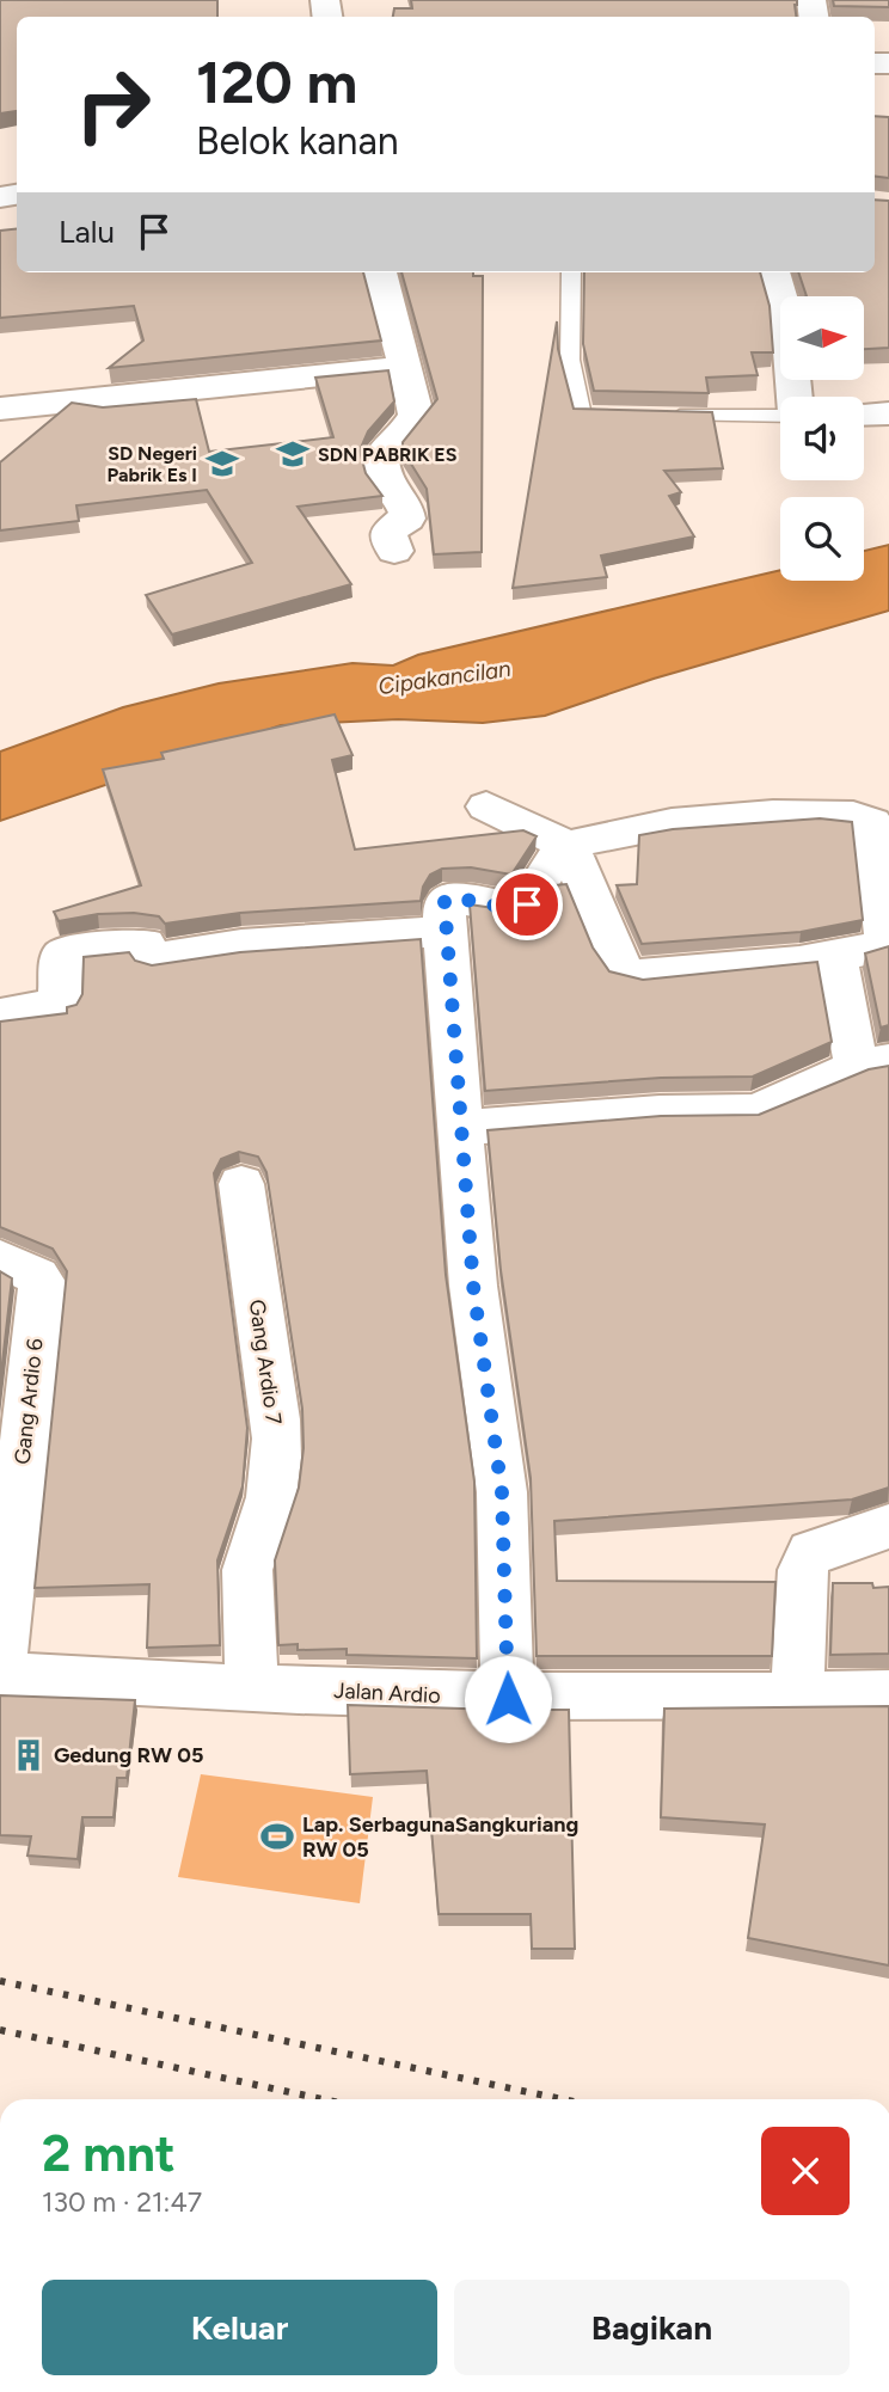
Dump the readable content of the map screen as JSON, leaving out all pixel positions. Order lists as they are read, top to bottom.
{
  "streets": {
    "street": ["Gang Ardio 7", "Gang Ardio 6", "Jalan Ardio"]
  },
  "crossings": [
    ["Gang Ardio 7", "Jalan Ardio"]
  ],
  "water": ["Cipakancilan"],
  "places": {
    "school or university": ["SDN PABRIK ES", "SD Negeri Pabrik Es I"],
    "building": ["Gedung RW 05"],
    "sports": ["Lap. SerbagunaSangkuriang RW 05"]
  },
  "north": "right",
  "page": {
    "turn": ["120 m", "Belok kanan"],
    "then": "Lalu",
    "heading": ["2 mnt", "130 m · 21:47"],
    "buttons": ["Keluar", "Bagikan"]
  }
}
